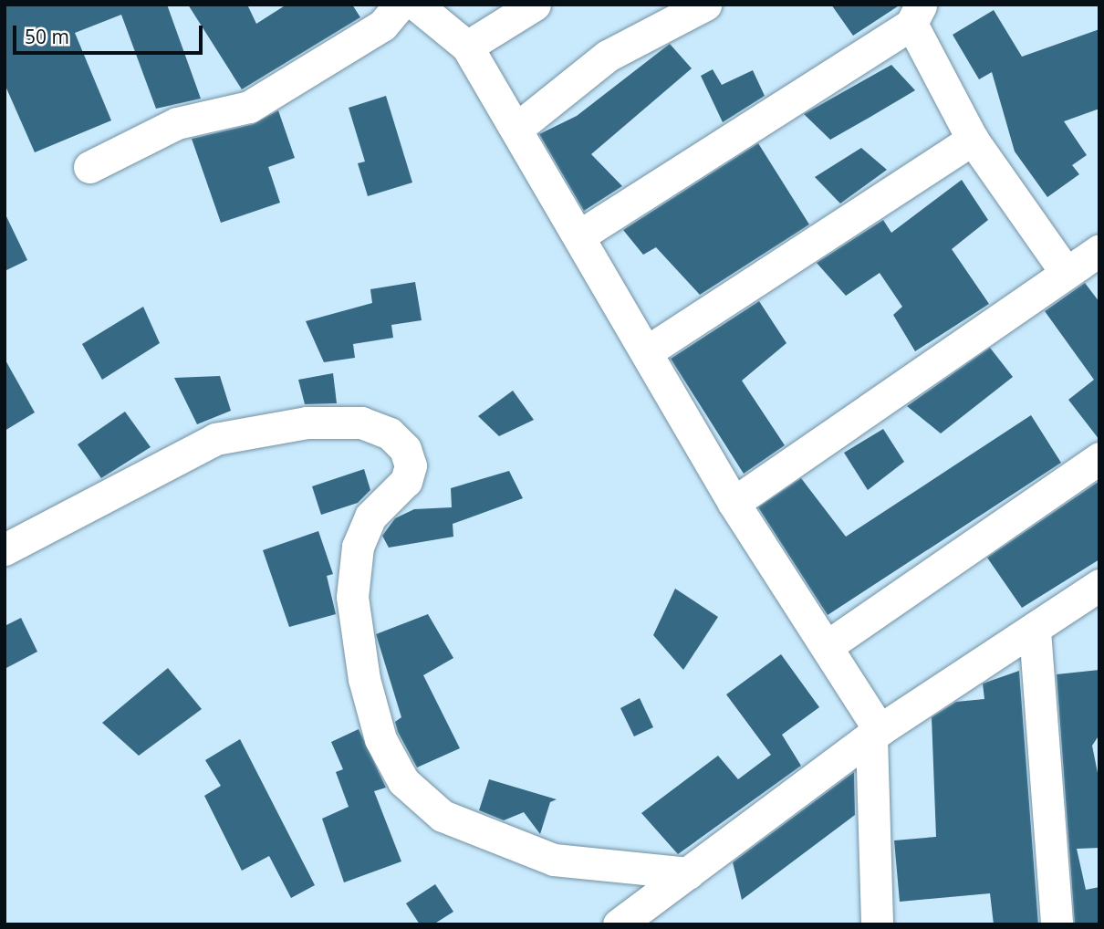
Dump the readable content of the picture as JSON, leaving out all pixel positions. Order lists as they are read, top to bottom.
{
  "scale_bar": "50 m"
}
